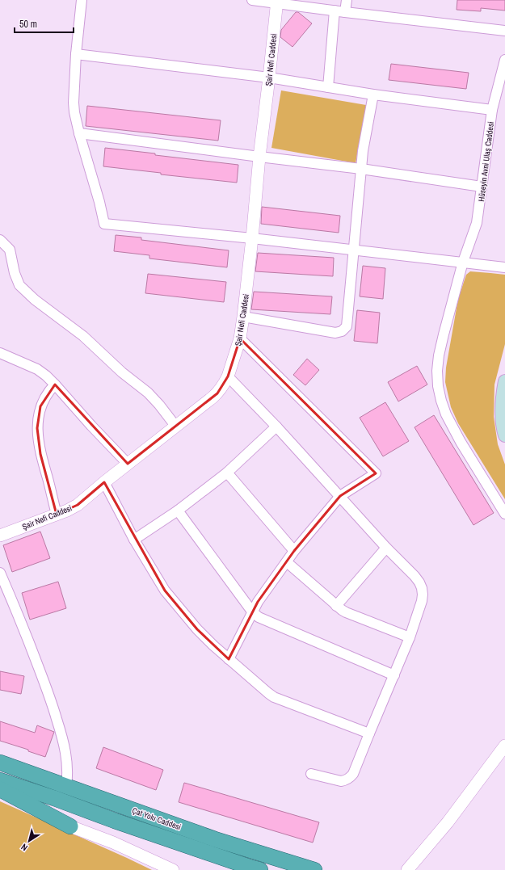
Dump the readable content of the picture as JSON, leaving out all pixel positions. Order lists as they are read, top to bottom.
{
  "streets": {
    "highway": ["Çat Yolu Caddesi"],
    "street": ["Şair Nefi Caddesi", "Hüseyin Avni Ulaş Caddesi"]
  },
  "scale_bar": "50 m",
  "north": "bottom left"
}
